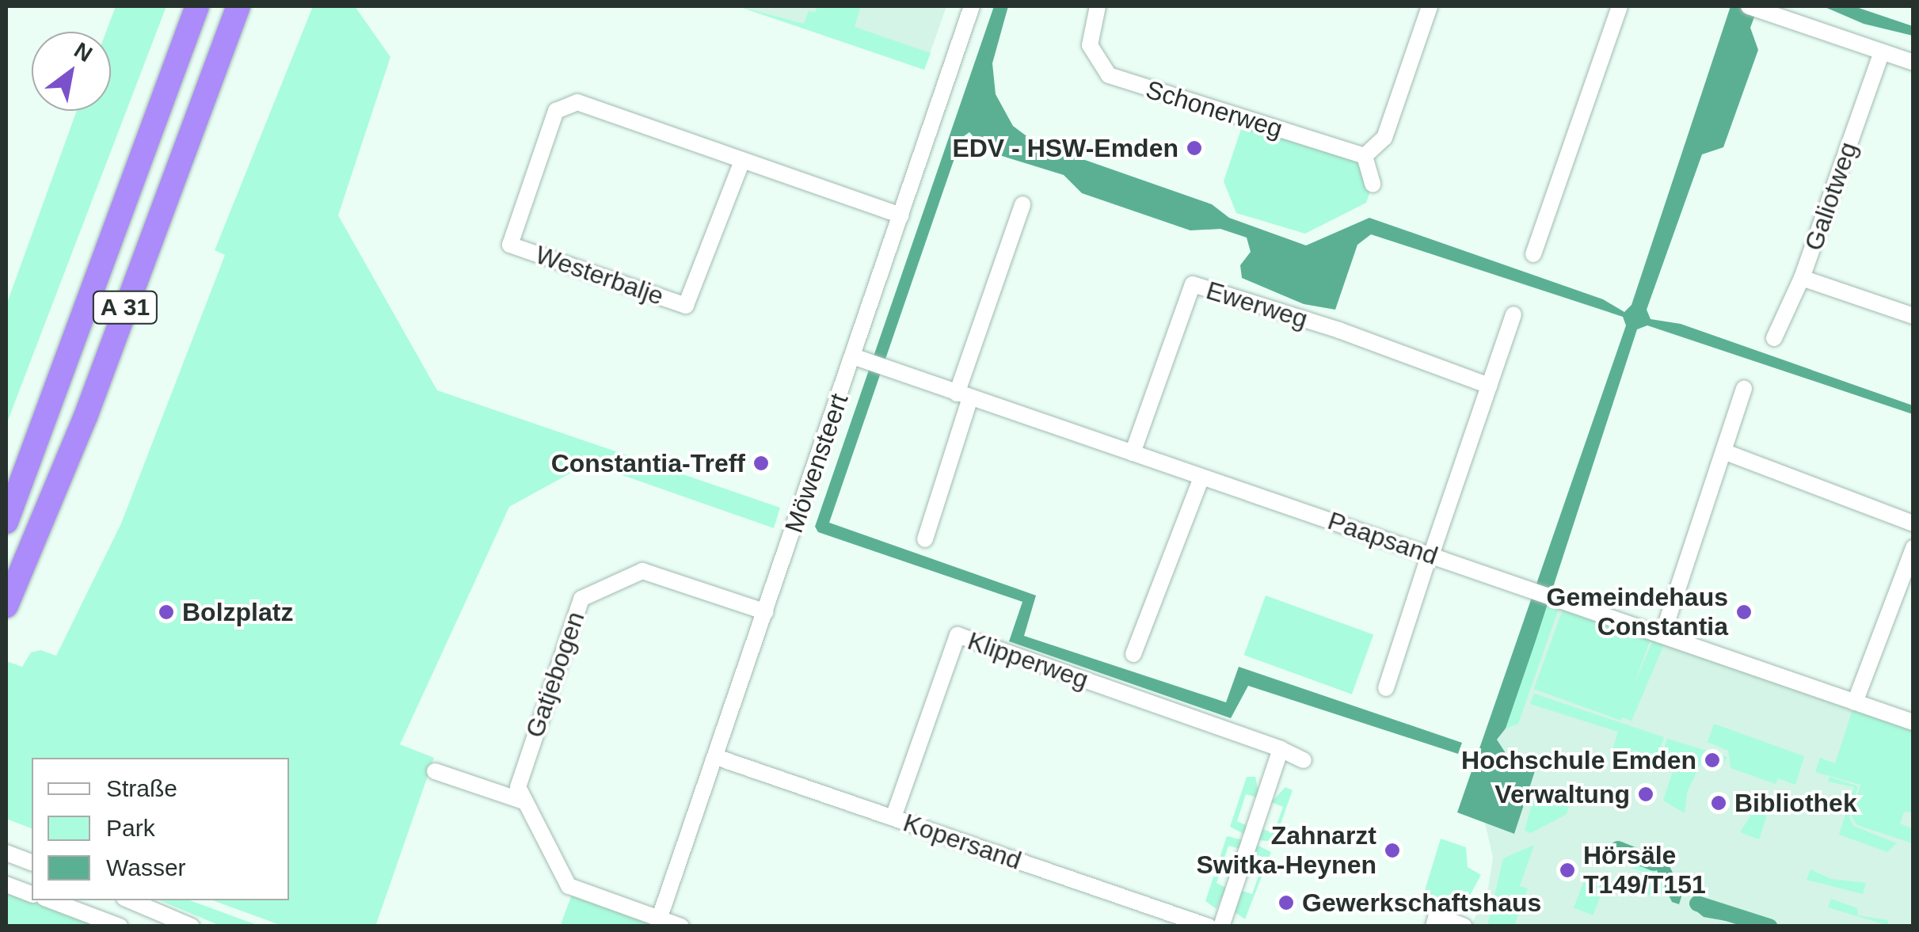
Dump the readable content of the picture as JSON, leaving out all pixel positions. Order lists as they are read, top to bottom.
{
  "streets": {
    "highway": ["A 31"],
    "street": [
      "Schonerweg",
      "Galiotweg",
      "Westerbalje",
      "Ewerweg",
      "Möwensteert",
      "Paapsand",
      "Klipperweg",
      "Gatjebogen",
      "Kopersand"
    ]
  },
  "crossings": [
    ["Westerbalje", "Möwensteert"],
    ["Ewerweg", "Paapsand"],
    ["Möwensteert", "Paapsand"],
    ["Möwensteert", "Gatjebogen"],
    ["Möwensteert", "Kopersand"],
    ["Klipperweg", "Kopersand"]
  ],
  "places": [
    "EDV - HSW-Emden",
    "Constantia-Treff",
    "Bolzplatz",
    "Gemeindehaus Constantia",
    "Hochschule Emden",
    "Verwaltung",
    "Bibliothek",
    "Zahnarzt Switka-Heynen",
    "Hörsäle T149/T151",
    "Gewerkschaftshaus"
  ],
  "legend": ["Straße", "Park", "Wasser"],
  "north": "top right"
}
